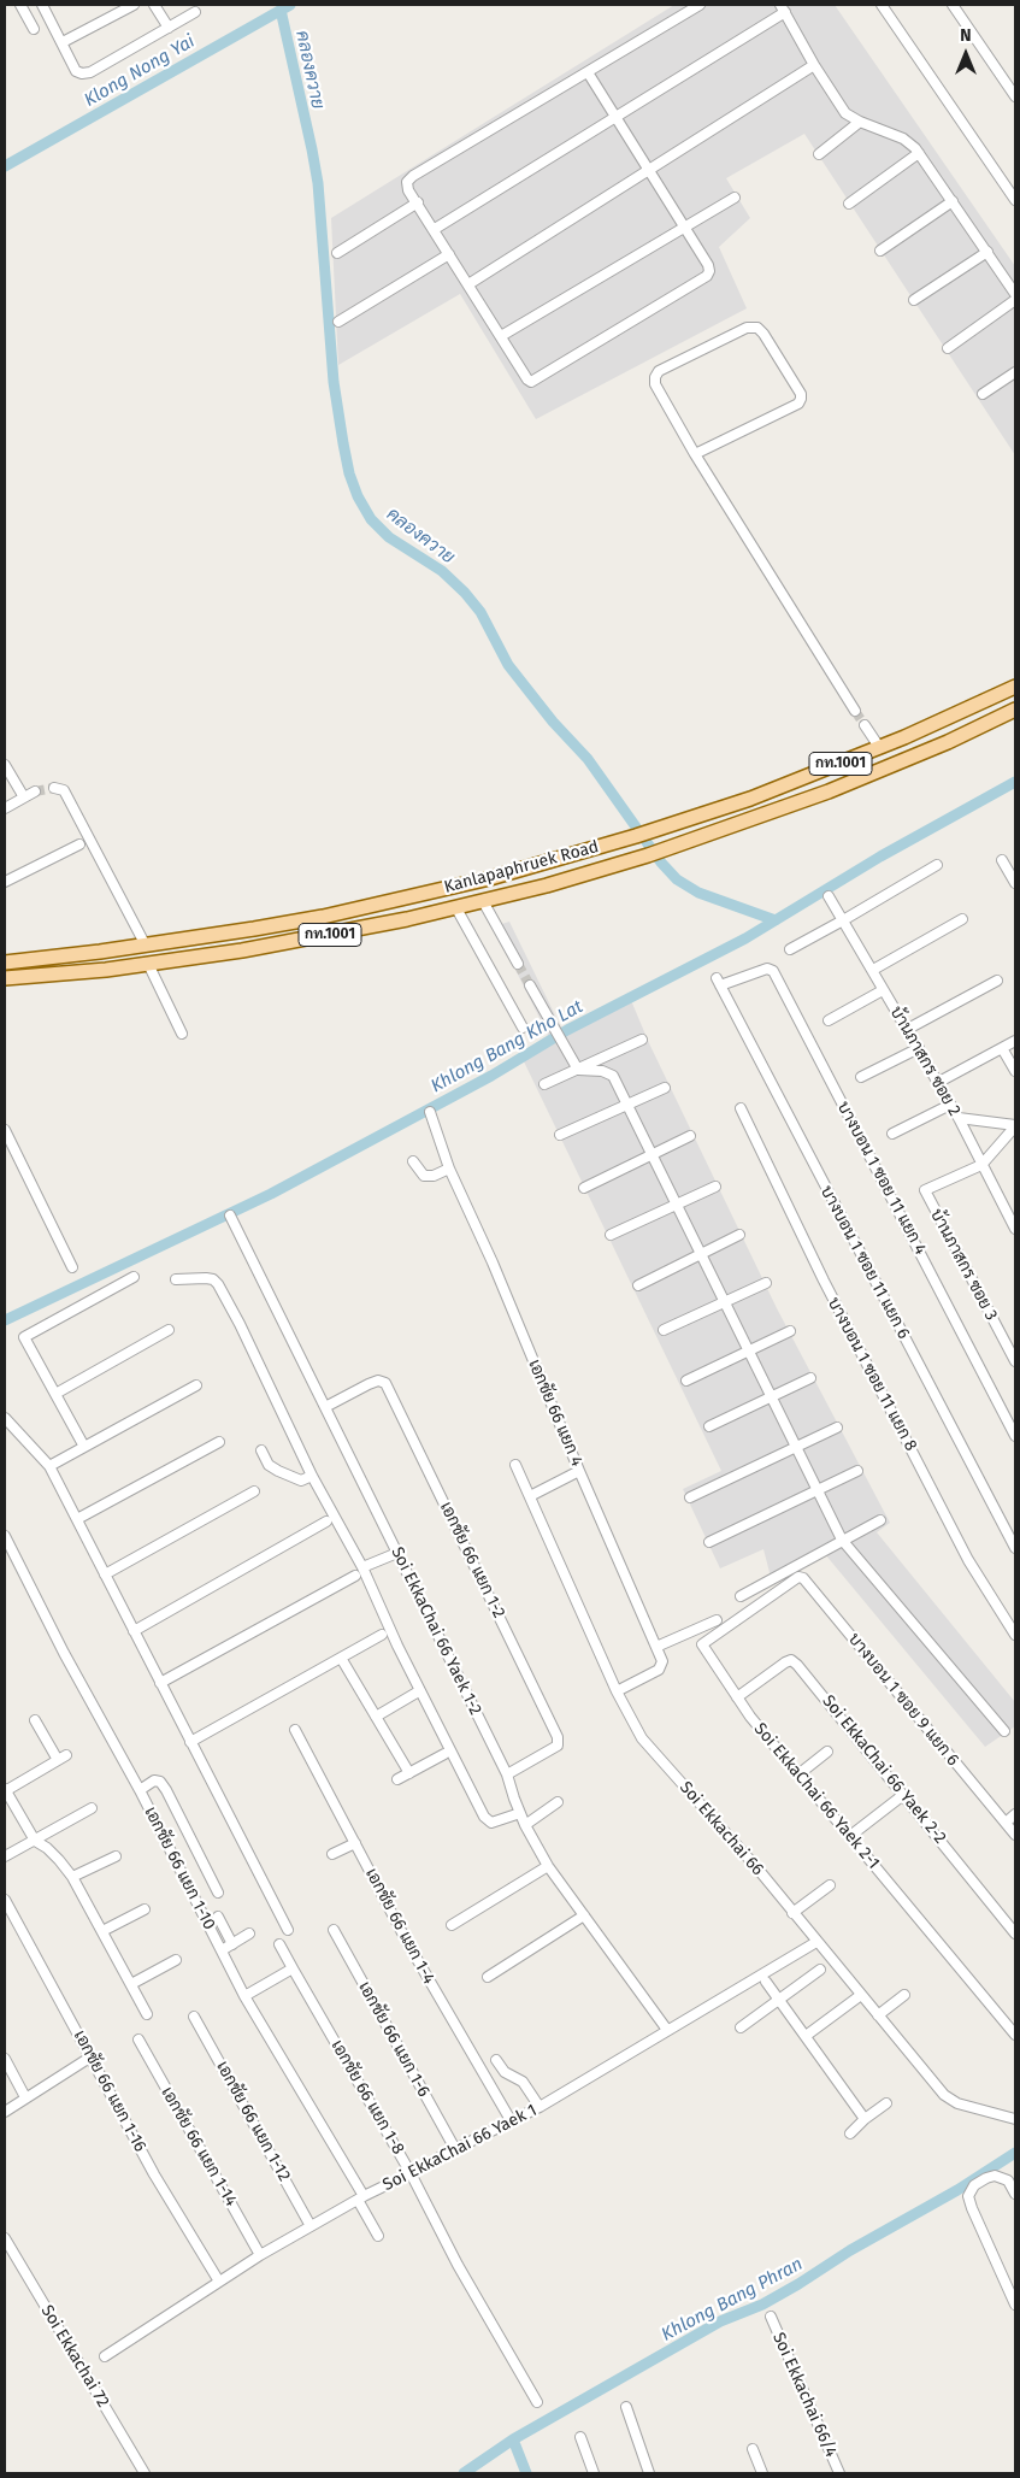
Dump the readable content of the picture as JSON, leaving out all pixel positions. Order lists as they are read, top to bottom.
{
  "streets": {
    "main road": ["กท.1001", "Kanlapaphruek Road"],
    "street": [
      "บ้านภาสกร ซอย 2",
      "บางบอน 1 ซอย 11 แยก 4",
      "บางบอน 1 ซอย 11 แยก 6",
      "บ้านภาสกร ซอย 3",
      "บางบอน 1 ซอย 11 แยก 8",
      "เอกชัย 66 แยก 4",
      "เอกชัย 66 แยก 1-2",
      "Soi EkkaChai 66 Yaek 1-2",
      "บางบอน 1 ซอย 9 แยก 6",
      "Soi EkkaChai 66 Yaek 2-2",
      "Soi EkkaChai 66 Yaek 2-1",
      "Soi Ekkachai 66",
      "เอกชัย 66 แยก 1-10",
      "เอกชัย 66 แยก 1-4",
      "เอกชัย 66 แยก 1-6",
      "เอกชัย 66 แยก 1-16",
      "เอกชัย 66 แยก 1-8",
      "เอกชัย 66 แยก 1-12",
      "เอกชัย 66 แยก 1-14",
      "Soi EkkaChai 66 Yaek 1",
      "Soi Ekkachai 72",
      "Soi Ekkachai 66/4"
    ]
  },
  "crossings": [
    ["บ้านภาสกร ซอย 2", "บ้านภาสกร ซอย 3"],
    ["บางบอน 1 ซอย 11 แยก 4", "บางบอน 1 ซอย 11 แยก 6"],
    ["เอกชัย 66 แยก 4", "Soi Ekkachai 66"],
    ["เอกชัย 66 แยก 1-2", "Soi EkkaChai 66 Yaek 1-2"],
    ["Soi EkkaChai 66 Yaek 1-2", "Soi EkkaChai 66 Yaek 1"],
    ["บางบอน 1 ซอย 9 แยก 6", "Soi EkkaChai 66 Yaek 2-1"],
    ["Soi EkkaChai 66 Yaek 2-2", "Soi EkkaChai 66 Yaek 2-1"],
    ["Soi Ekkachai 66", "Soi EkkaChai 66 Yaek 1"],
    ["เอกชัย 66 แยก 1-10", "Soi EkkaChai 66 Yaek 1"],
    ["เอกชัย 66 แยก 1-4", "Soi EkkaChai 66 Yaek 1"],
    ["เอกชัย 66 แยก 1-6", "Soi EkkaChai 66 Yaek 1"],
    ["เอกชัย 66 แยก 1-16", "Soi EkkaChai 66 Yaek 1"],
    ["เอกชัย 66 แยก 1-8", "Soi EkkaChai 66 Yaek 1"],
    ["เอกชัย 66 แยก 1-12", "Soi EkkaChai 66 Yaek 1"],
    ["เอกชัย 66 แยก 1-14", "Soi EkkaChai 66 Yaek 1"]
  ],
  "water": [
    "คลองควาย",
    "Klong Nong Yai",
    "Khlong Bang Kho Lat",
    "Khlong Bang Phran"
  ],
  "north": "top"
}
